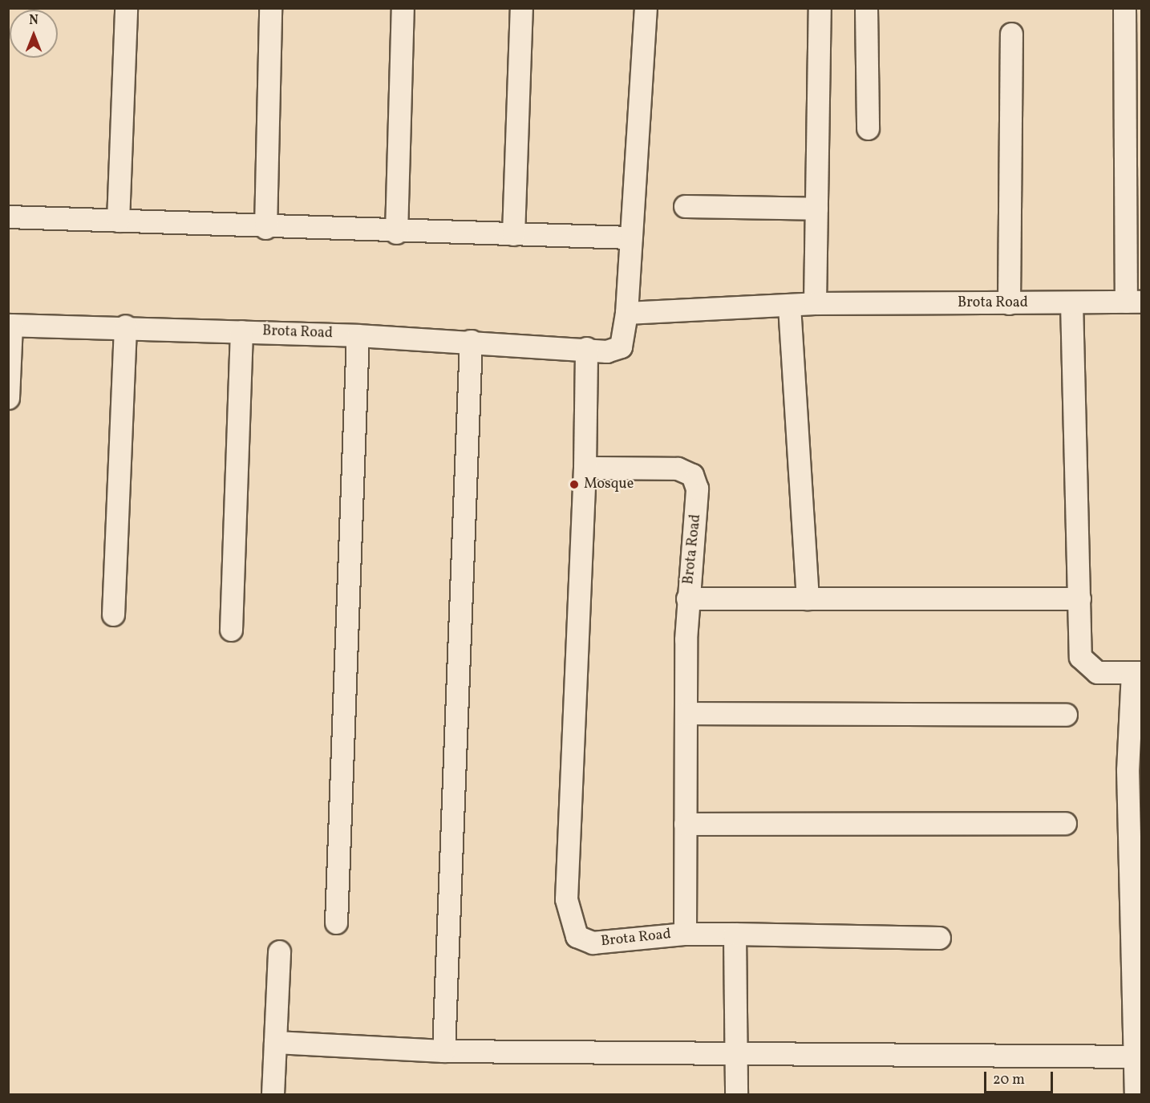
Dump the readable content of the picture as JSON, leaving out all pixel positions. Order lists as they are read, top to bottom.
{
  "streets": {
    "street": ["Brota Road"]
  },
  "places": ["Mosque"],
  "scale_bar": "20 m",
  "north": "top"
}
